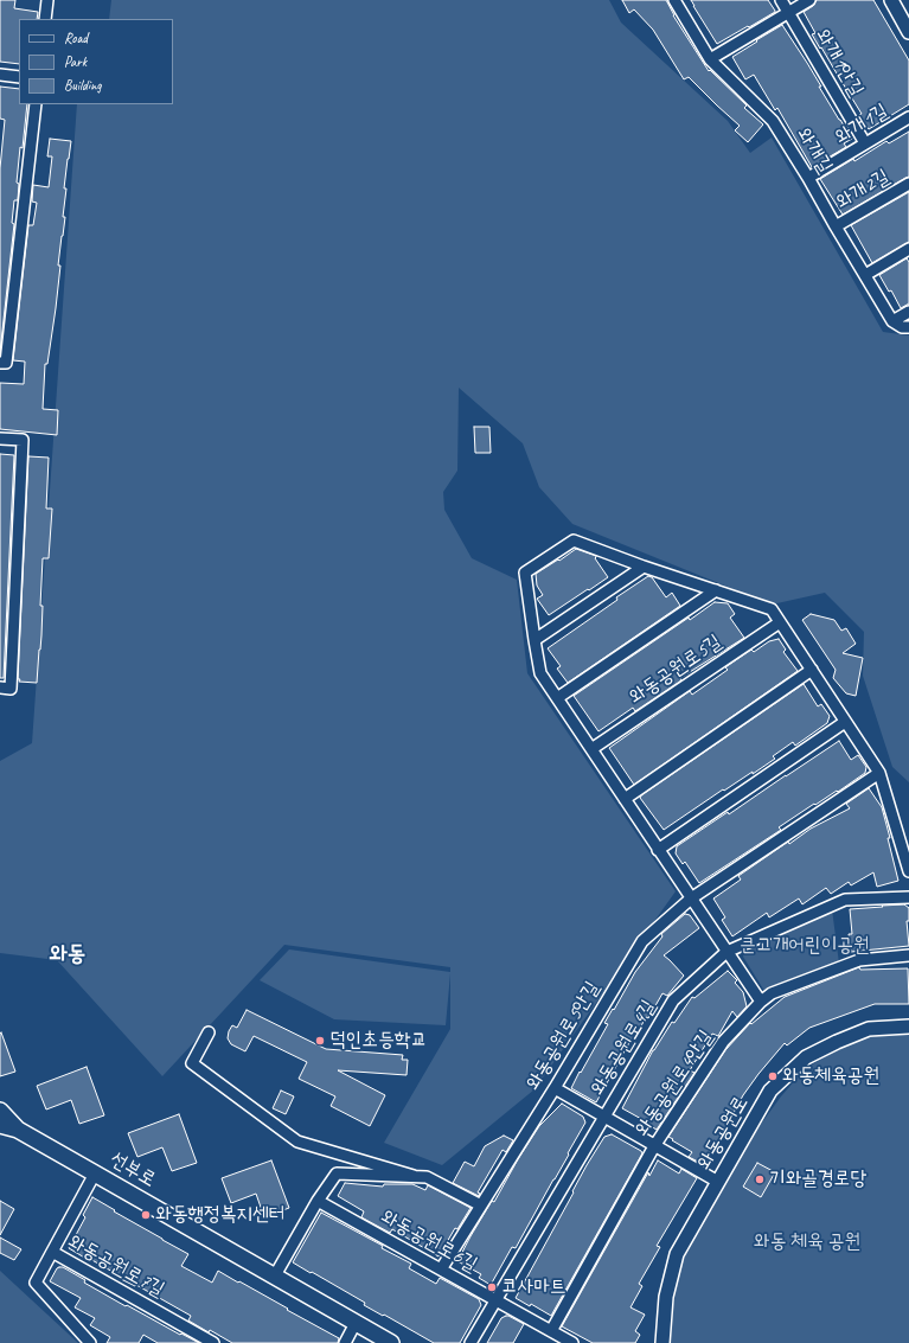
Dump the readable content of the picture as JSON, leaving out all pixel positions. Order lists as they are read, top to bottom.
{
  "streets": {
    "main road": ["선부로"],
    "street": [
      "와개1안길",
      "와개1길",
      "와개길",
      "와개2길",
      "와동공원로5길",
      "와동공원로5안길",
      "와동공원로4길",
      "와동공원로4안길",
      "와동공원로",
      "와동공원로6길",
      "와동공원로7길"
    ]
  },
  "crossings": [
    ["와개1안길", "와개1길"],
    ["와개1길", "와개길"],
    ["와개길", "와개2길"],
    ["와동공원로5안길", "와동공원로6길"],
    ["와동공원로4길", "와동공원로6길"],
    ["와동공원로4안길", "와동공원로6길"]
  ],
  "districts": ["와동"],
  "parks": ["큰고개어린이공원", "와동 체육 공원"],
  "places": [
    "덕인초등학교",
    "와동체육공원",
    "기와골경로당",
    "와동행정복지센터",
    "코사마트"
  ],
  "legend": ["Road", "Park", "Building"]
}
